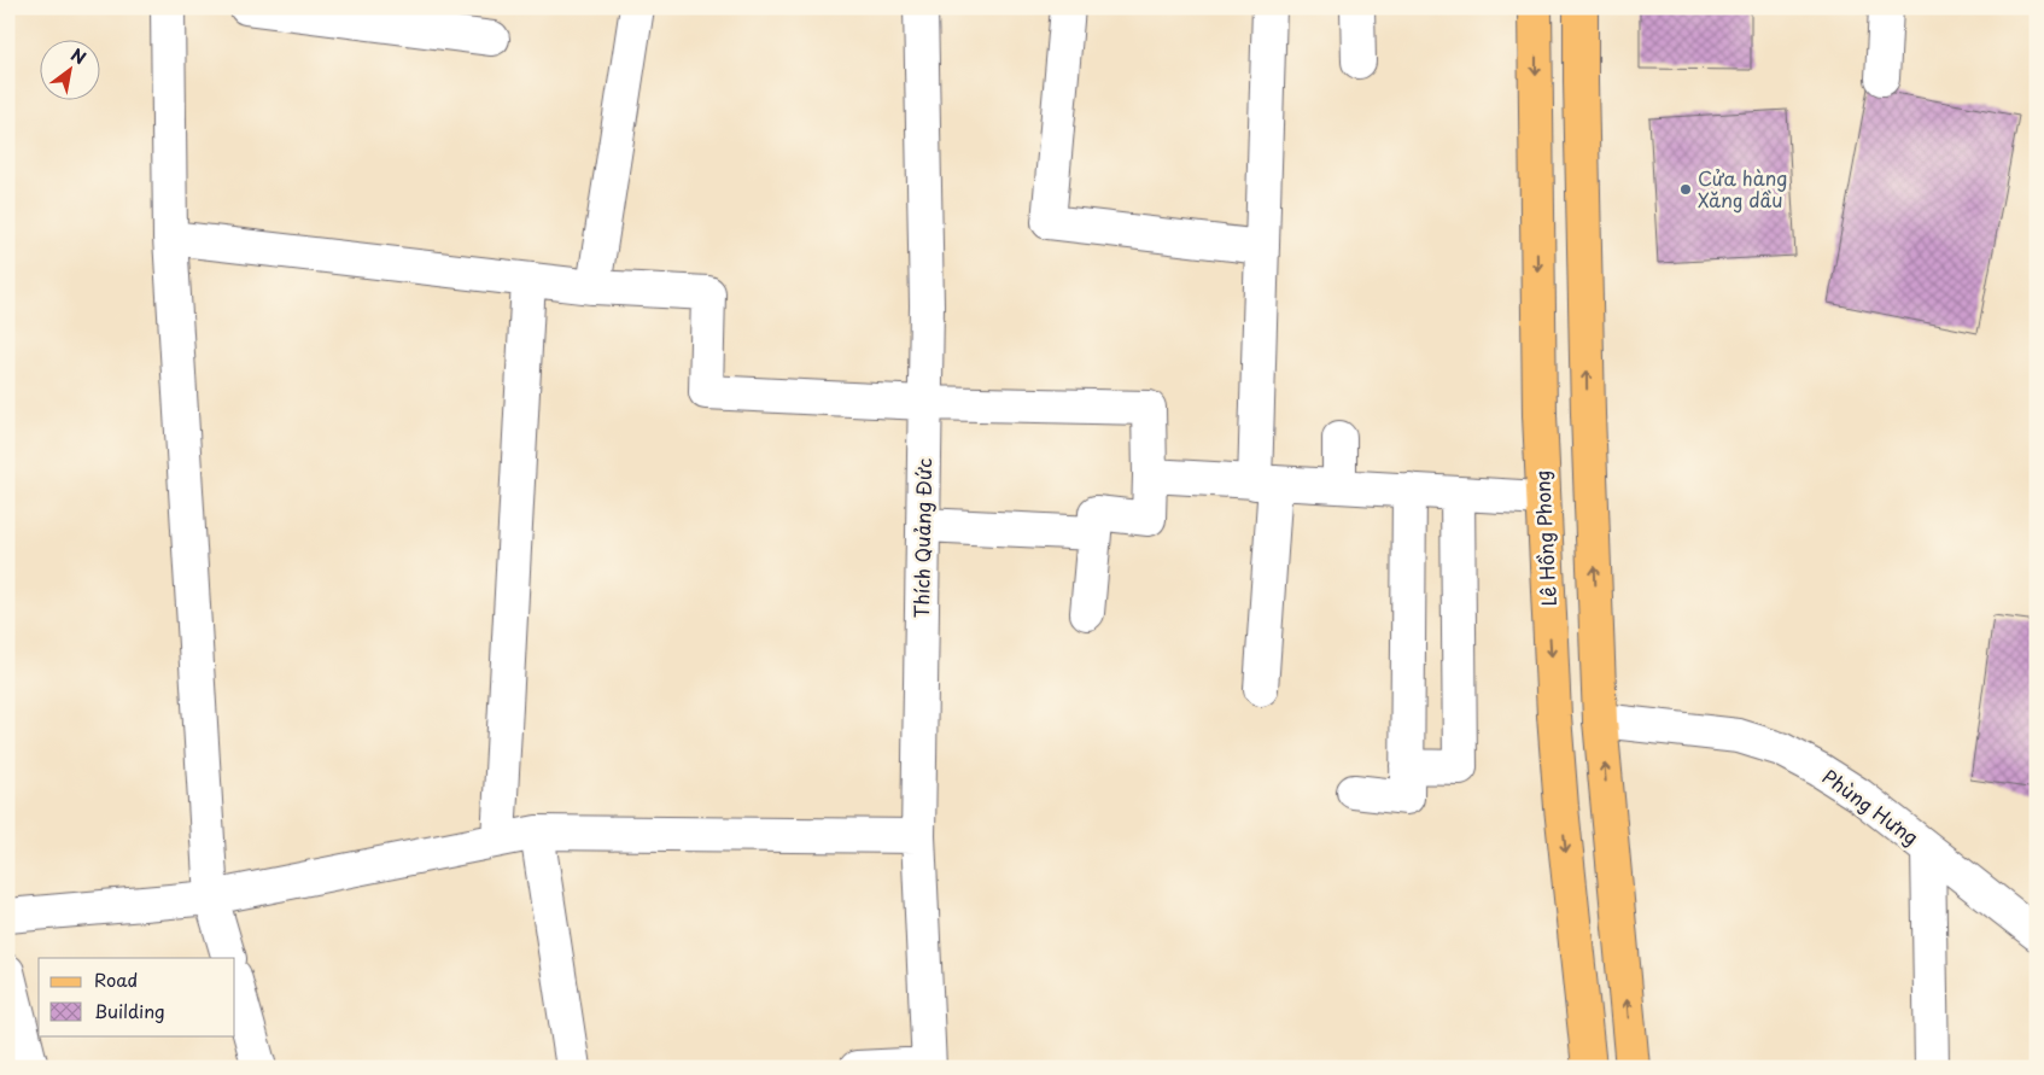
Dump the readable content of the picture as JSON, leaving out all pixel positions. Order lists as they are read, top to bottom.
{
  "streets": {
    "main road": ["Lê Hồng Phong"],
    "street": ["Thích Quảng Đức", "Phùng Hưng"]
  },
  "places": ["Cửa hàng Xăng dầu"],
  "legend": ["Road", "Building"],
  "north": "top right"
}
